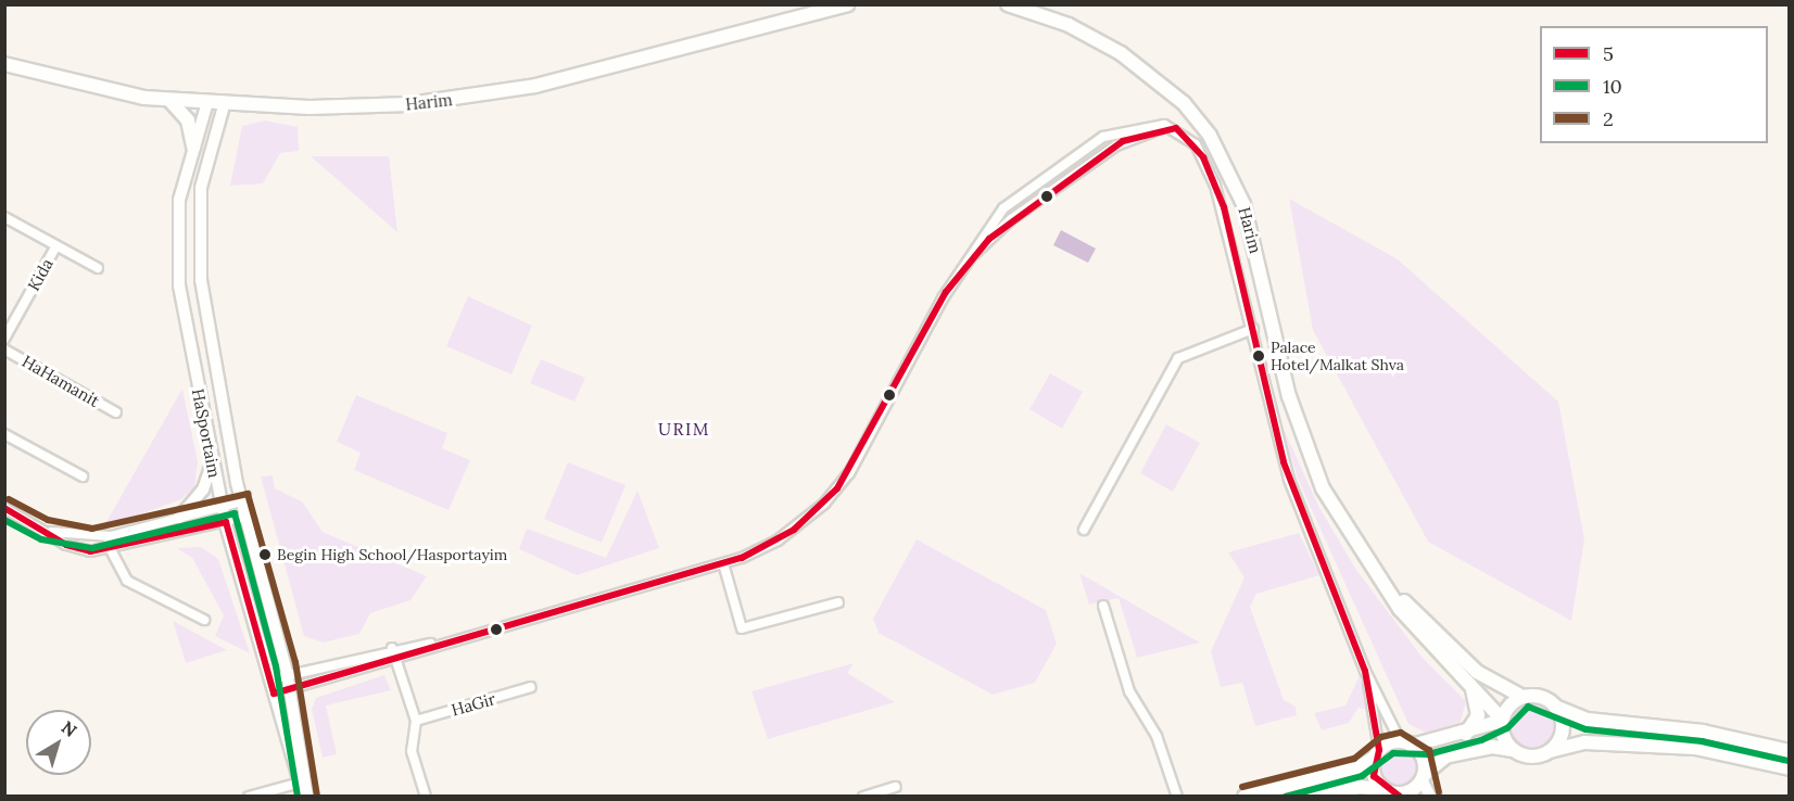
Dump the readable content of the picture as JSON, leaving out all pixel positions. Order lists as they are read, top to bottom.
{
  "streets": {
    "main road": ["Harim"],
    "street": [
      "Kida",
      "HaHamanit",
      "HaSportaim",
      "HaGir"
    ]
  },
  "crossings": [
    ["Harim", "HaSportaim"]
  ],
  "districts": ["URIM"],
  "places": ["Palace Hotel/Malkat Shva", "Begin High School/Hasportayim"],
  "lines": ["transit line 5", "transit line 2", "transit line 10"],
  "legend": ["5", "10", "2"],
  "north": "top right"
}
